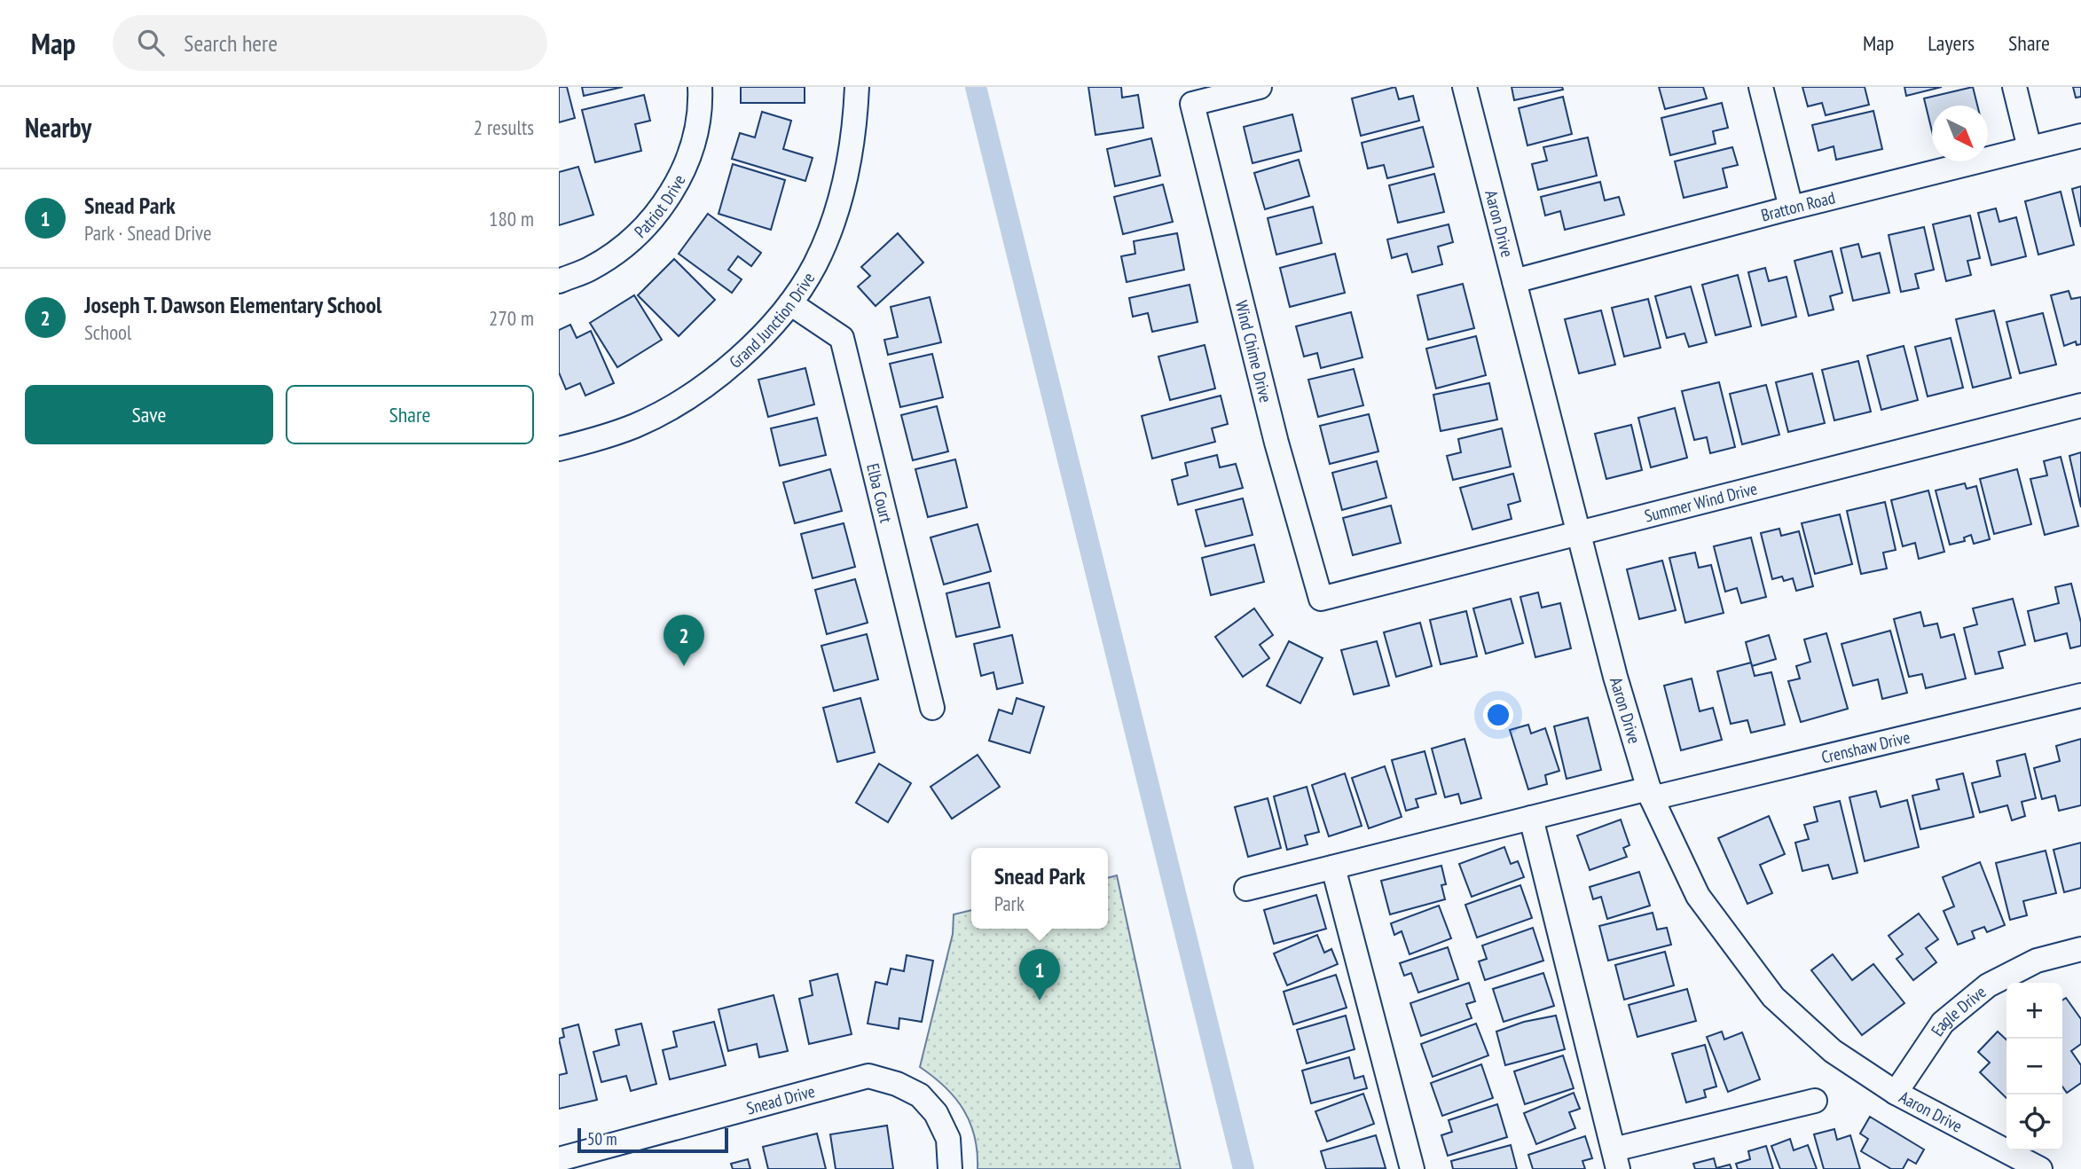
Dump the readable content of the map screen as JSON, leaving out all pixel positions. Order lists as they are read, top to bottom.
{
  "streets": {
    "street": [
      "Patriot Drive",
      "Bratton Road",
      "Aaron Drive",
      "Grand Junction Drive",
      "Wind Chime Drive",
      "Elba Court",
      "Summer Wind Drive",
      "Crenshaw Drive",
      "Eagle Drive",
      "Snead Drive"
    ]
  },
  "crossings": [
    ["Bratton Road", "Aaron Drive"],
    ["Aaron Drive", "Summer Wind Drive"],
    ["Aaron Drive", "Crenshaw Drive"],
    ["Aaron Drive", "Eagle Drive"],
    ["Grand Junction Drive", "Elba Court"],
    ["Wind Chime Drive", "Summer Wind Drive"]
  ],
  "scale_bar": "50 m",
  "north": "bottom right",
  "page": {
    "header": "Map",
    "search": "Search here",
    "nav": ["Map", "Layers", "Share"],
    "heading": ["Nearby", "2 results"],
    "list": [
      {
        "mark": "1",
        "name": "Snead Park",
        "note": "Park · Snead Drive",
        "value": "180 m"
      },
      {
        "mark": "2",
        "name": "Joseph T. Dawson Elementary School",
        "note": "School",
        "value": "270 m"
      }
    ],
    "buttons": ["Save", "Share"],
    "pins": ["2", "1"],
    "popup": ["Snead Park", "Park"],
    "map_buttons": ["+", "−"],
    "scale": "50 m"
  }
}
